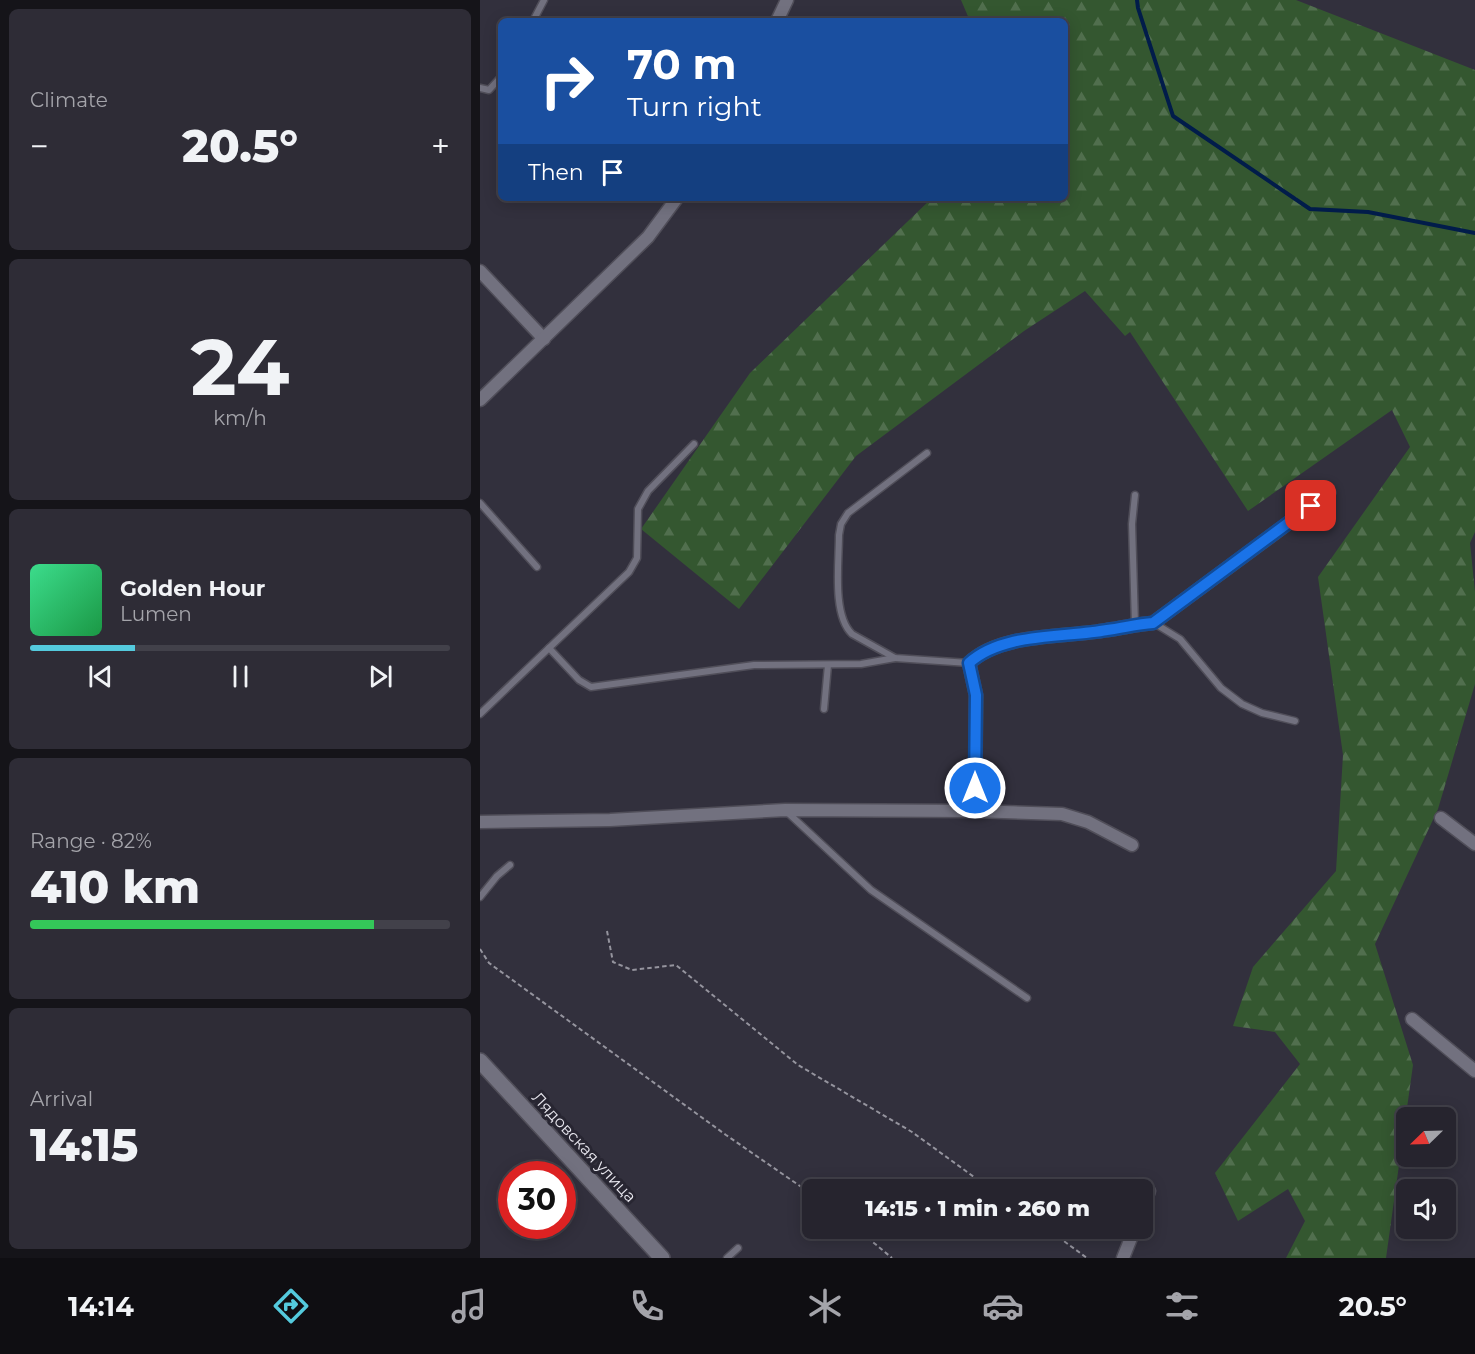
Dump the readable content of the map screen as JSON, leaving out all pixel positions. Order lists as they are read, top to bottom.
{
  "streets": {
    "main road": ["Лядовская улица"]
  },
  "north": "bottom left",
  "page": {
    "tile": [
      "Climate",
      ["24", "km/h"],
      ["Range · 82%", "410 km"],
      ["Arrival", "14:15"]
    ],
    "turn": ["70 m", "Turn right"],
    "heat": ["−", "20.5°", "+"],
    "then": "Then",
    "song": ["Golden Hour", "Lumen"],
    "limit": "30",
    "trip": "14:15 · 1 min · 260 m",
    "tabs": ["14:14", "20.5°"]
  }
}
